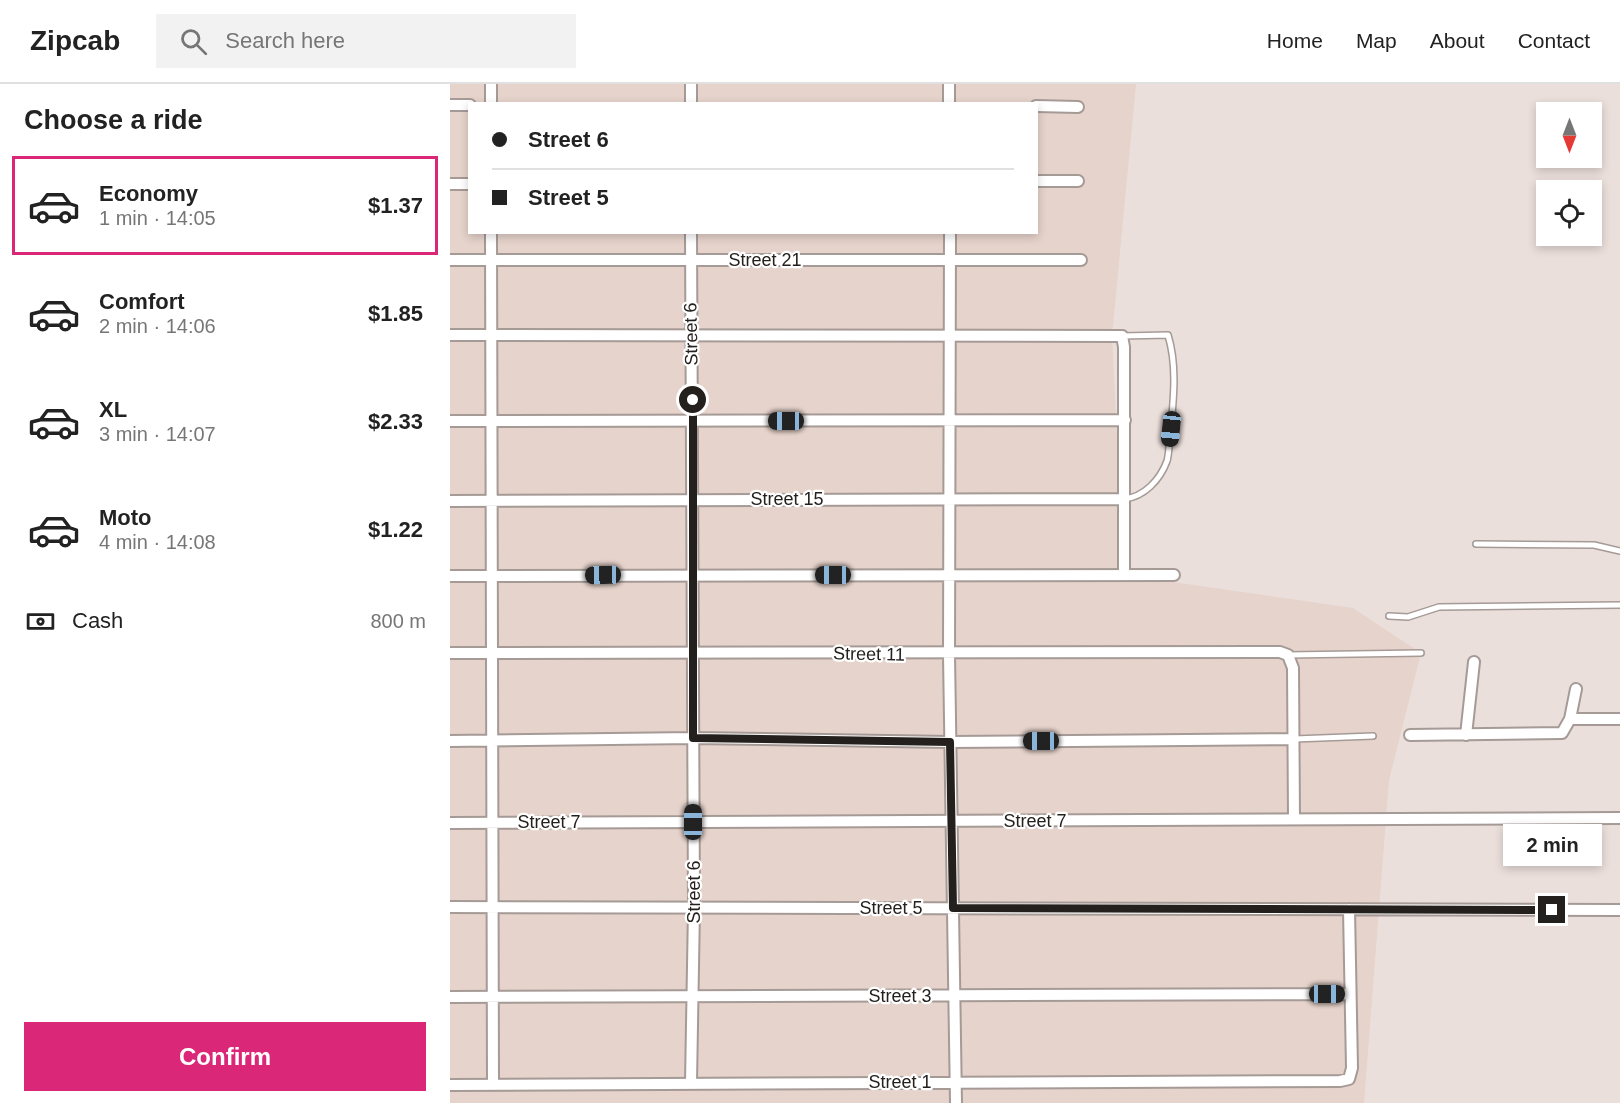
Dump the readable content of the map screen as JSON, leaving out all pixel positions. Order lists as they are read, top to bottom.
{
  "streets": {
    "street": [
      "Street 21",
      "Street 6",
      "Street 15",
      "Street 11",
      "Street 7",
      "Street 5",
      "Street 3",
      "Street 1"
    ]
  },
  "crossings": [
    ["Street 21", "Street 6"],
    ["Street 6", "Street 15"],
    ["Street 6", "Street 11"],
    ["Street 6", "Street 7"],
    ["Street 6", "Street 5"],
    ["Street 6", "Street 3"],
    ["Street 6", "Street 1"],
    ["Street 3", "Street 1"]
  ],
  "north": "bottom",
  "page": {
    "header": "Zipcab",
    "search": "Search here",
    "nav": [
      "Home",
      "Map",
      "About",
      "Contact"
    ],
    "heading": "Choose a ride",
    "banner": ["Street 6", "Street 5"],
    "list": [
      {
        "name": "Economy",
        "note": "1 min · 14:05",
        "value": "$1.37"
      },
      {
        "name": "Comfort",
        "note": "2 min · 14:06",
        "value": "$1.85"
      },
      {
        "name": "XL",
        "note": "3 min · 14:07",
        "value": "$2.33"
      },
      {
        "name": "Moto",
        "note": "4 min · 14:08",
        "value": "$1.22"
      }
    ],
    "pay": ["Cash", "800 m"],
    "bubble": "2 min",
    "buttons": "Confirm"
  }
}
